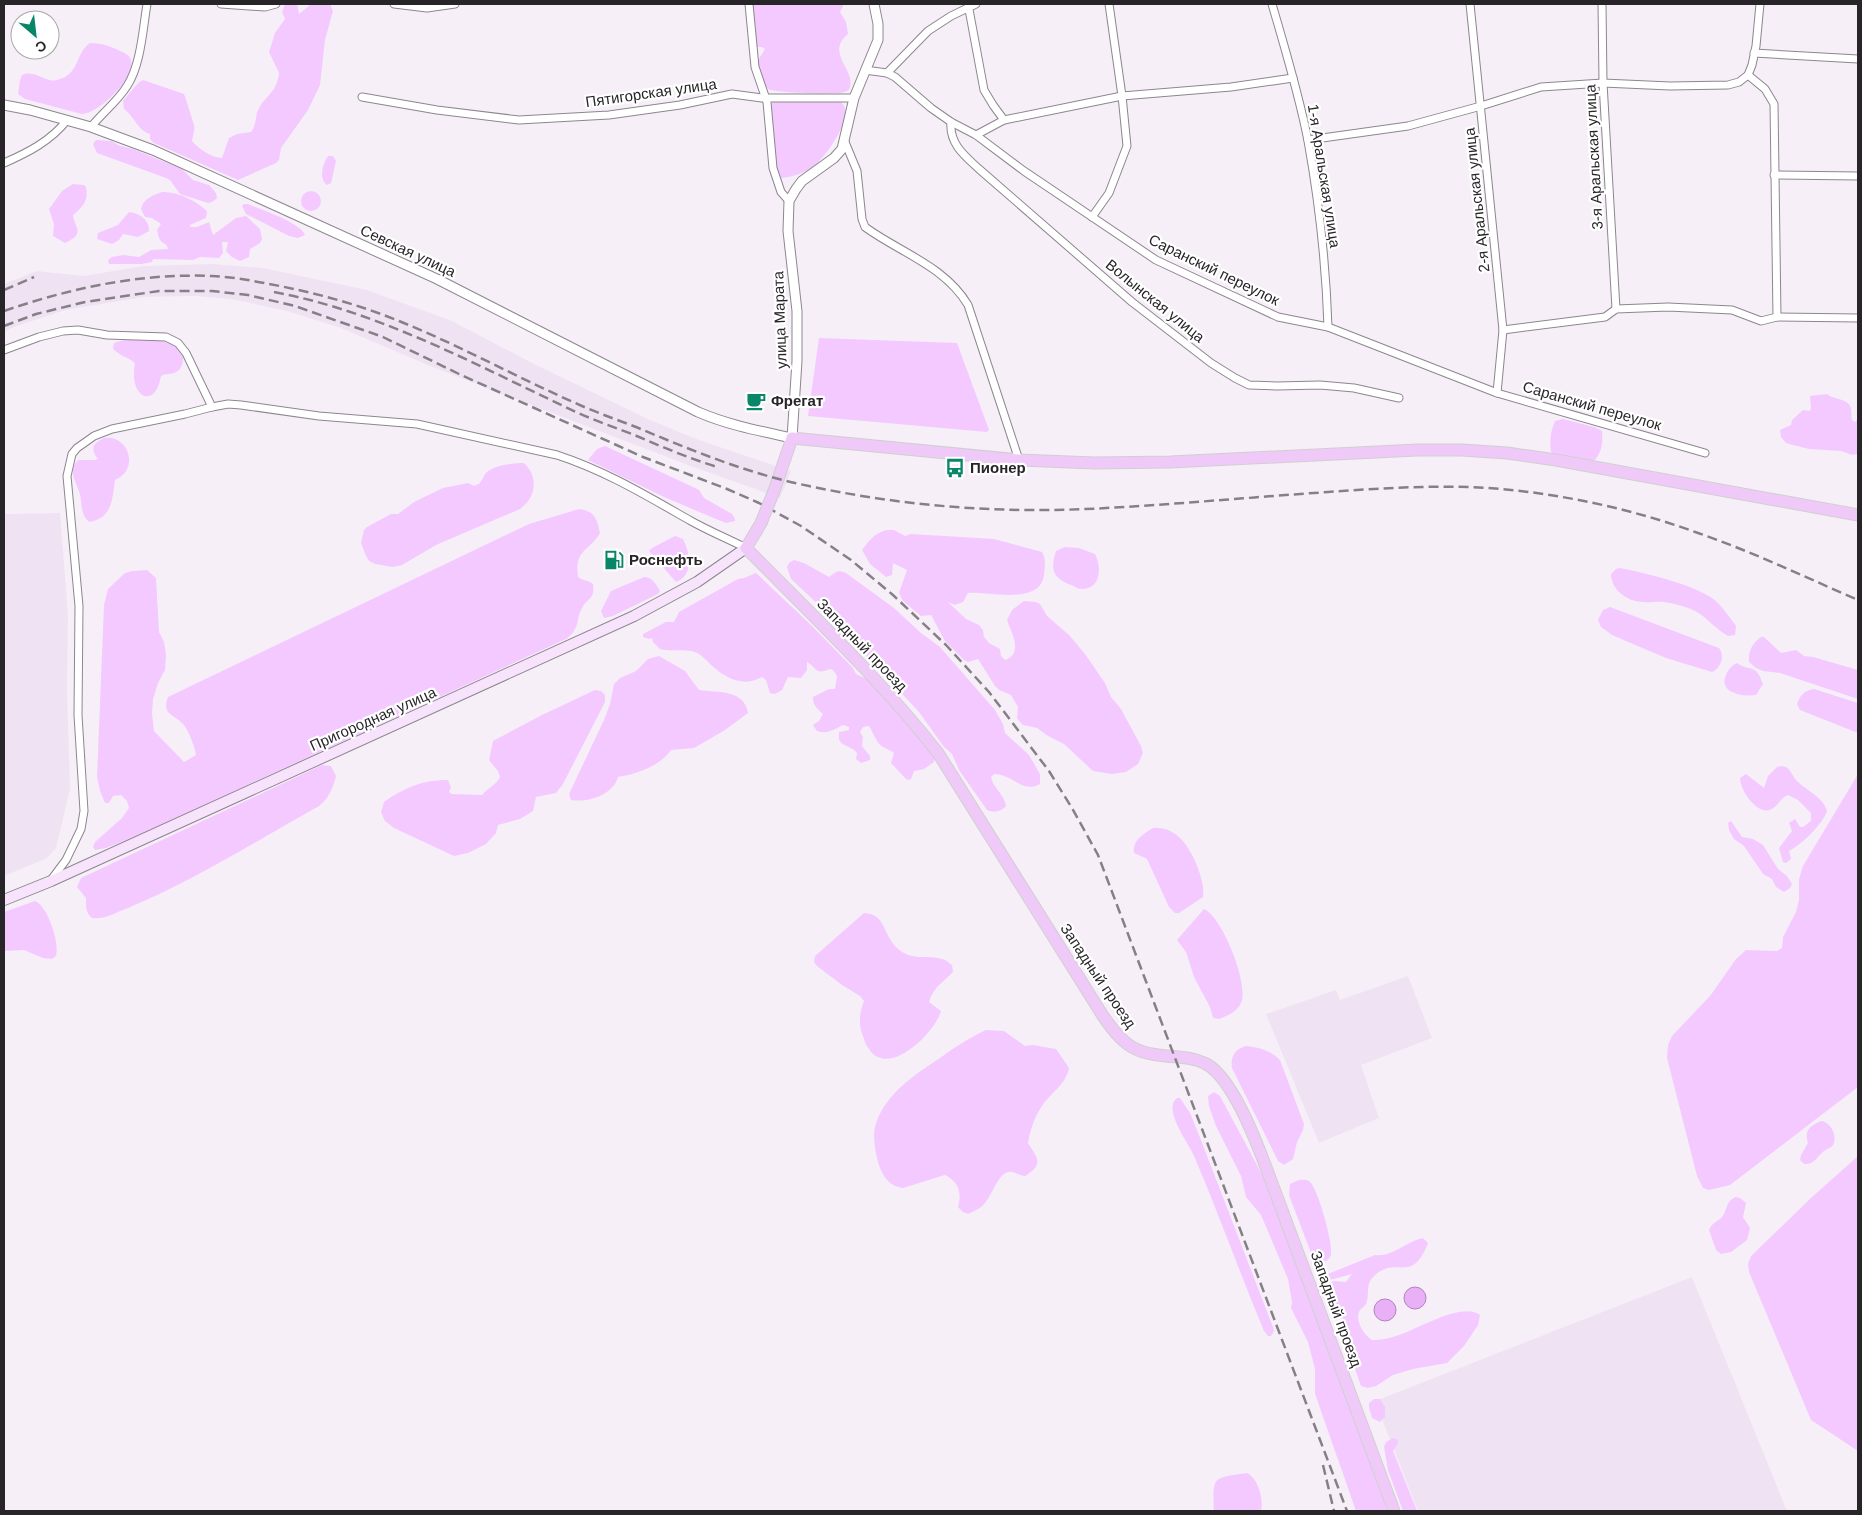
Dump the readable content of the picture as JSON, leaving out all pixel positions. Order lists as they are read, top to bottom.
{
  "streets": {
    "main road": ["Западный проезд", "Пригородная улица"],
    "street": [
      "Пятигорская улица",
      "3-я Аральская улица",
      "1-я Аральская улица",
      "2-я Аральская улица",
      "Севская улица",
      "Саранский переулок",
      "Волынская улица",
      "улица Марата"
    ]
  },
  "crossings": [
    ["1-я Аральская улица", "Саранский переулок"],
    ["2-я Аральская улица", "Саранский переулок"],
    ["Севская улица", "улица Марата"],
    ["Саранский переулок", "Волынская улица"],
    ["Западный проезд", "Пригородная улица"]
  ],
  "places": {
    "cafe": ["Фрегат"],
    "bus stop": ["Пионер"],
    "fuel station": ["Роснефть"]
  },
  "north": "bottom right"
}
